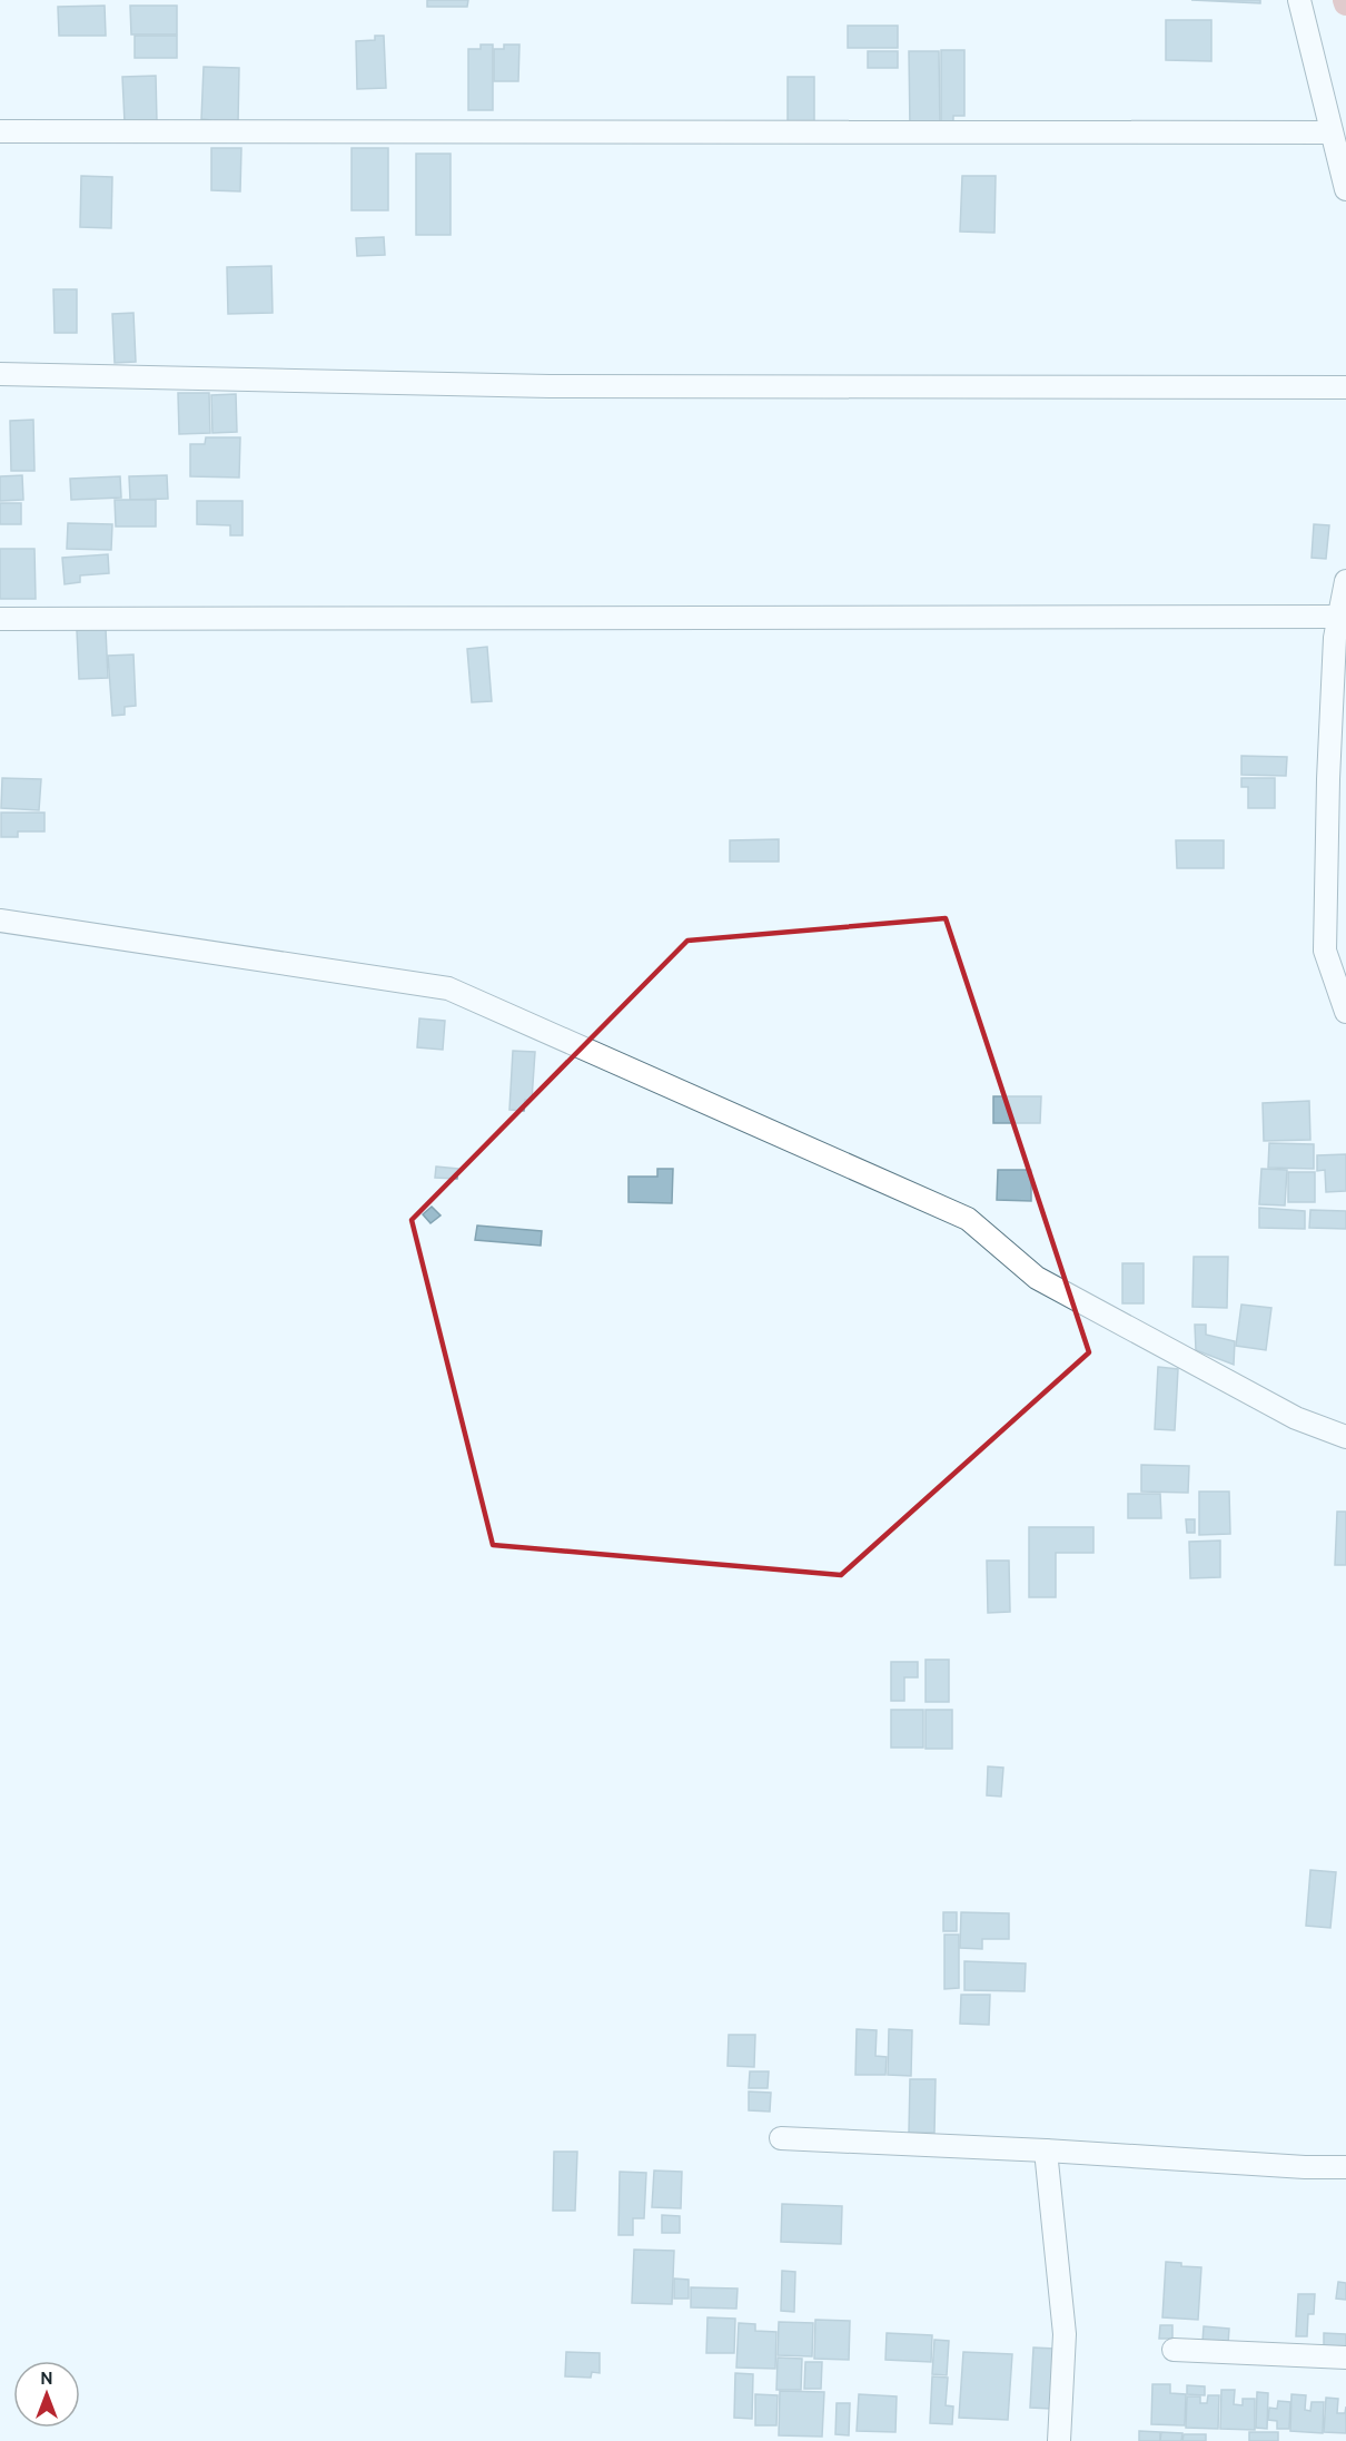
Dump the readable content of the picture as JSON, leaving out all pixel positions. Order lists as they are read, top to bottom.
{
  "north": "top"
}
